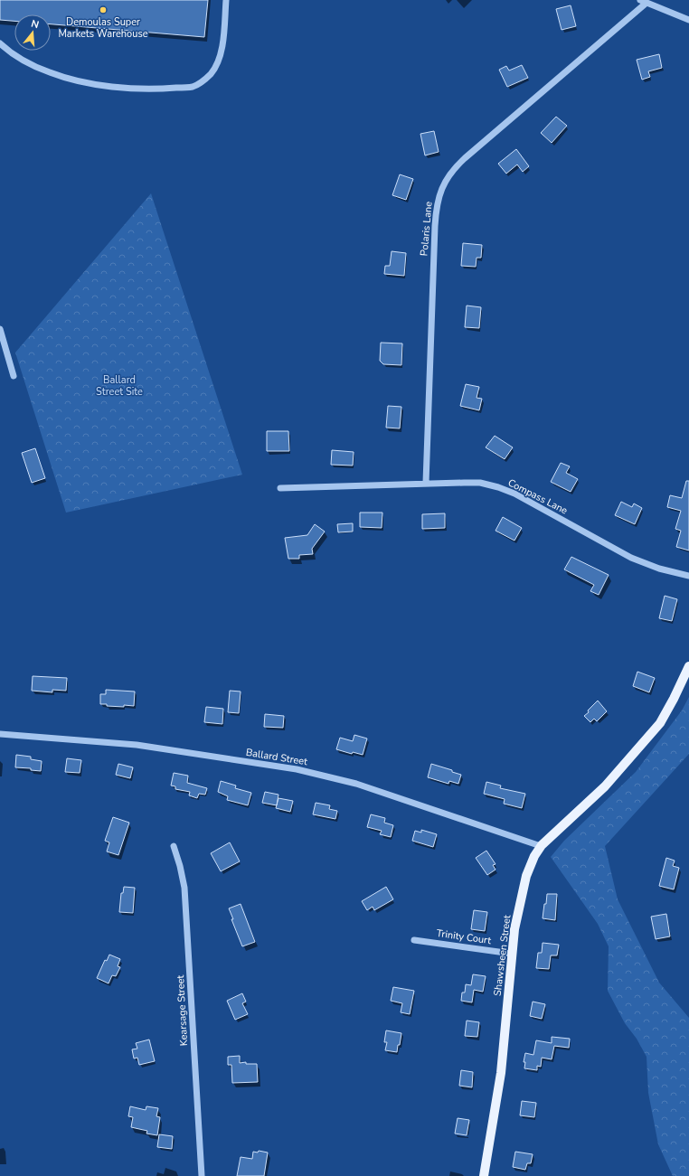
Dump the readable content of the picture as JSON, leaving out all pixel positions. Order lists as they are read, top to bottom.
{
  "streets": {
    "main road": ["Shawsheen Street"],
    "street": [
      "Polaris Lane",
      "Compass Lane",
      "Ballard Street",
      "Trinity Court",
      "Kearsage Street"
    ]
  },
  "crossings": [
    ["Polaris Lane", "Compass Lane"],
    ["Ballard Street", "Shawsheen Street"],
    ["Trinity Court", "Shawsheen Street"]
  ],
  "parks": ["Ballard Street Site"],
  "places": ["Demoulas Super Markets Warehouse"],
  "north": "top"
}
